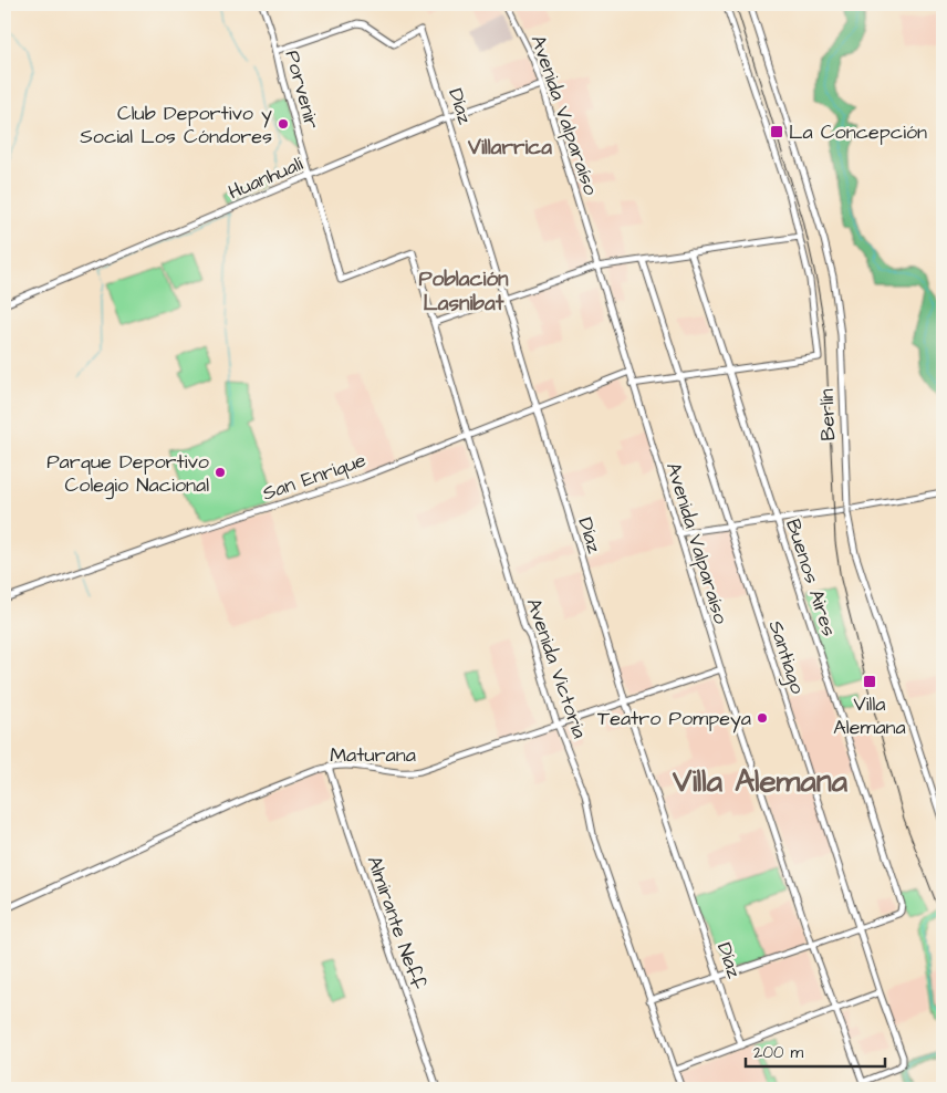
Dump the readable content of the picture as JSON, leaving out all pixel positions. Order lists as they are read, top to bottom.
{
  "streets": {
    "street": [
      "Porvenir",
      "Díaz",
      "Avenida Valparaíso",
      "Huanhualí",
      "Berlín",
      "San Enrique",
      "Buenos Aires",
      "Santiago",
      "Avenida Victoria",
      "Maturana",
      "Almirante Neff"
    ]
  },
  "crossings": [
    ["Porvenir", "Díaz"],
    ["Porvenir", "Huanhualí"],
    ["Porvenir", "Avenida Victoria"],
    ["Díaz", "Huanhualí"],
    ["Díaz", "San Enrique"],
    ["Díaz", "Maturana"],
    ["Avenida Valparaíso", "Huanhualí"],
    ["Avenida Valparaíso", "San Enrique"],
    ["Avenida Valparaíso", "Santiago"],
    ["Avenida Valparaíso", "Maturana"],
    ["San Enrique", "Avenida Victoria"],
    ["Buenos Aires", "Santiago"],
    ["Avenida Victoria", "Maturana"],
    ["Maturana", "Almirante Neff"]
  ],
  "districts": ["Villarrica", "Población Lasnibat", "Villa Alemana"],
  "places": {
    "other": ["Club Deportivo y Social Los Cóndores", "Parque Deportivo Colegio Nacional", "Teatro Pompeya"],
    "transit": ["La Concepción", "Villa Alemana"]
  },
  "scale_bar": "200 m"
}
